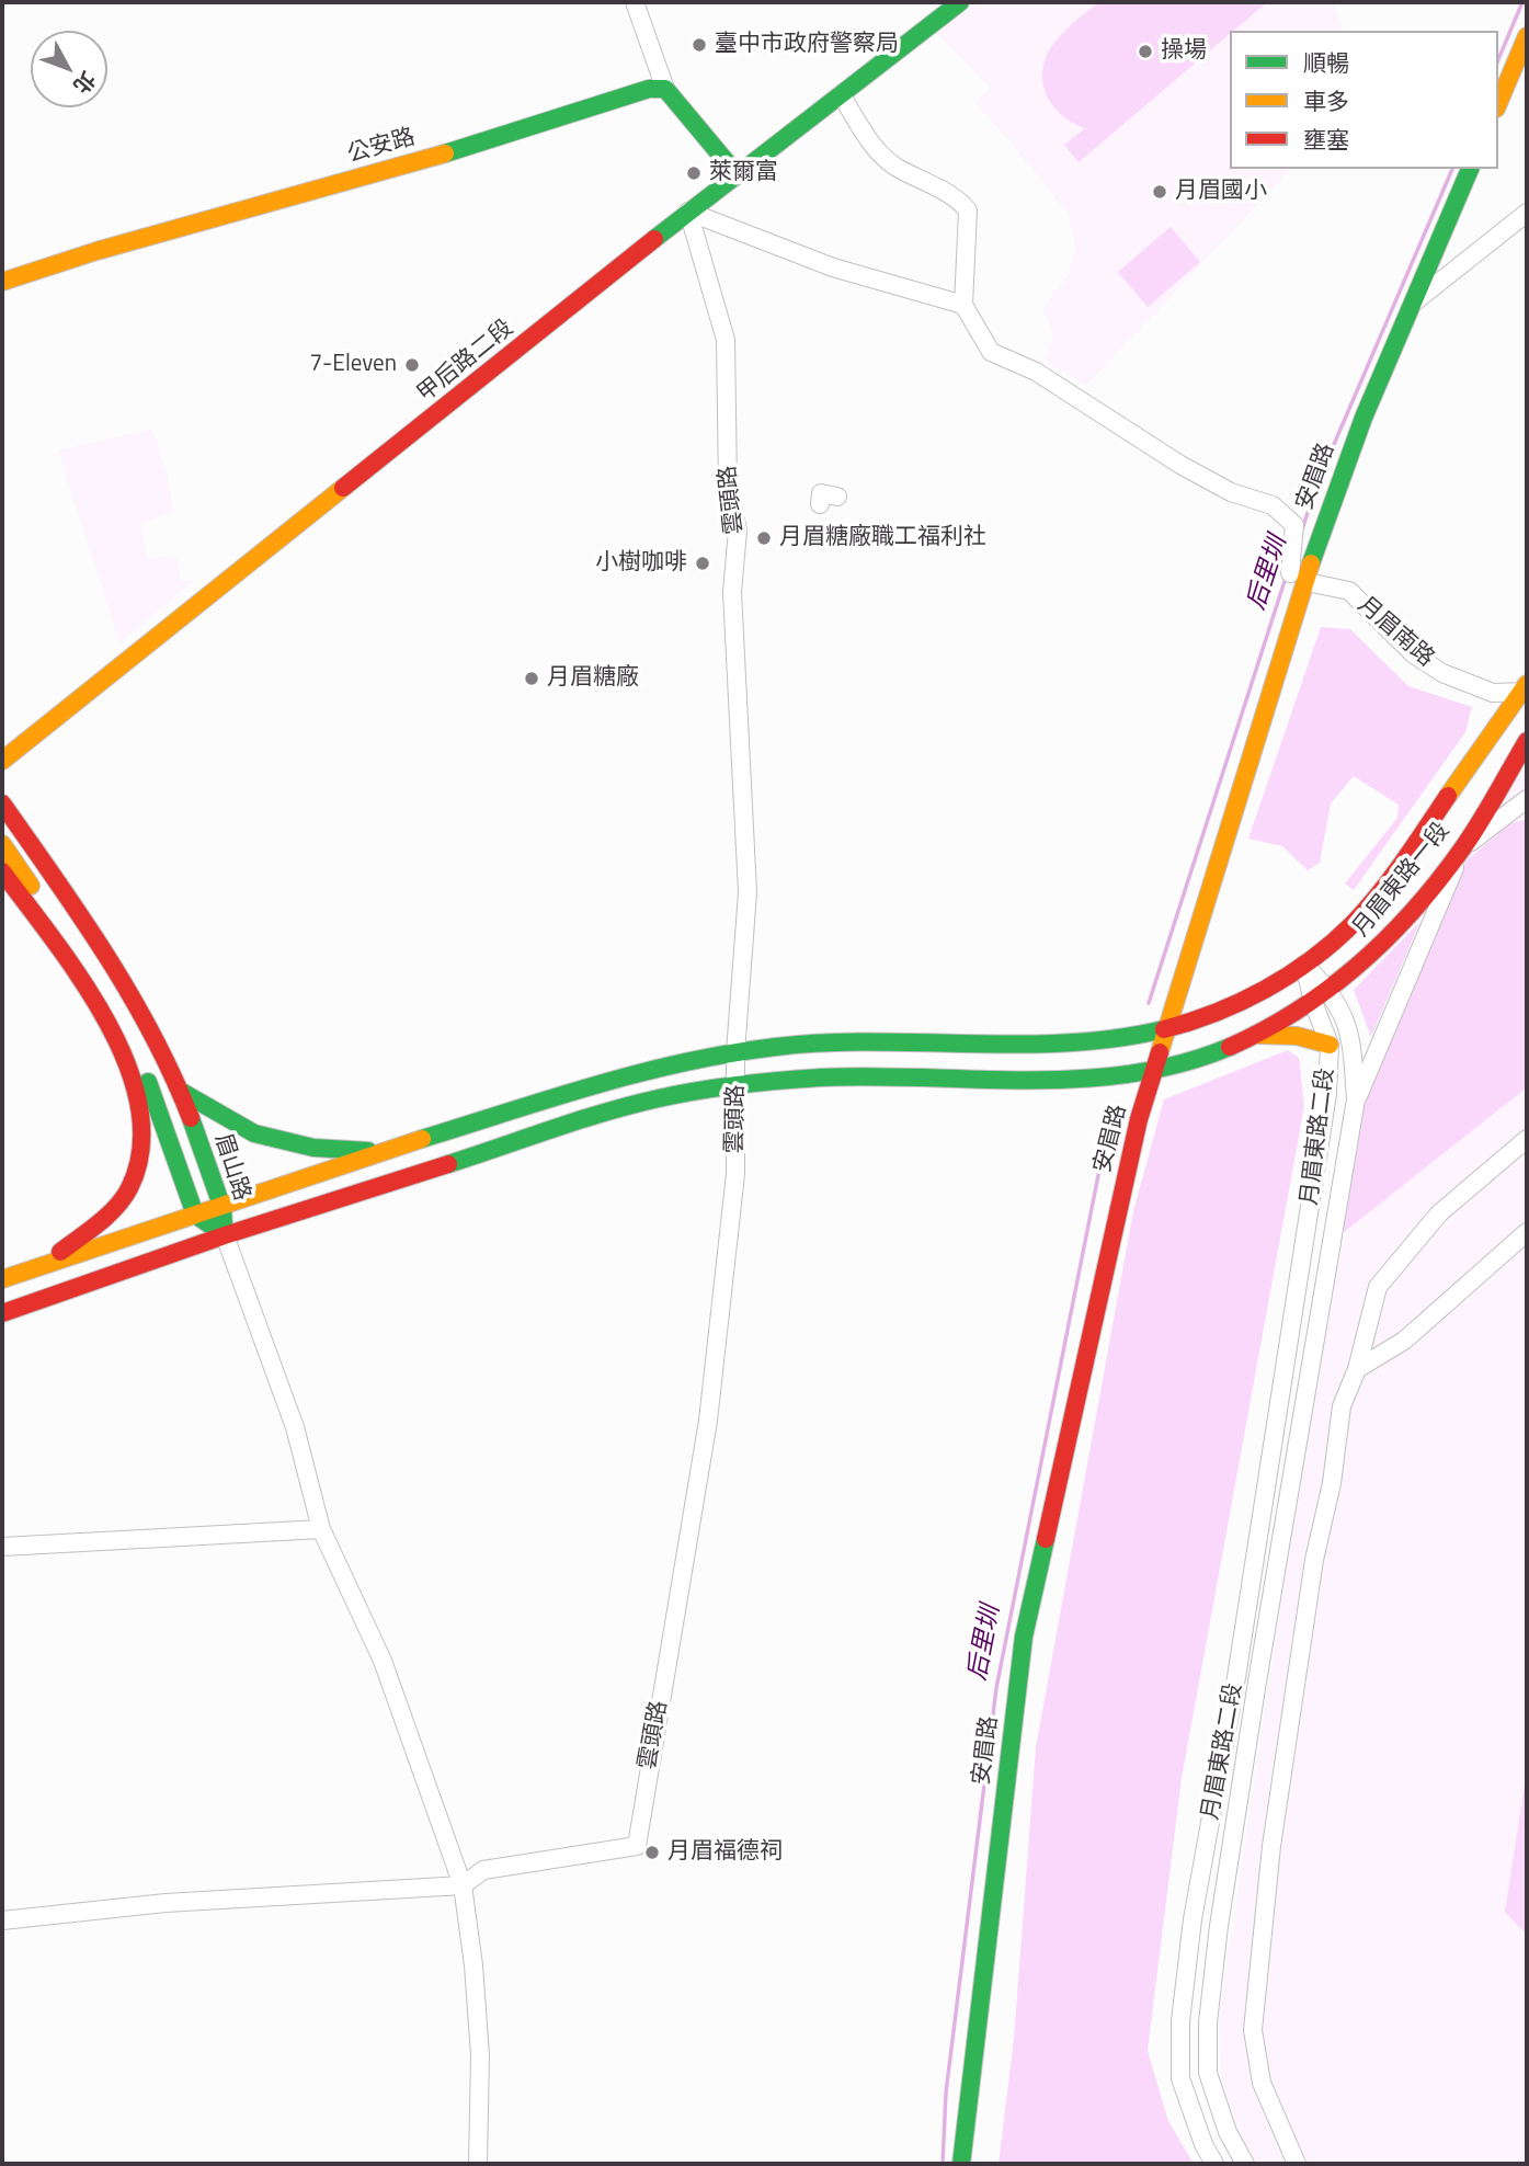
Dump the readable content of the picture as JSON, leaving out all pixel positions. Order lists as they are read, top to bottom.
{
  "streets": {
    "street": [
      "公安路",
      "甲后路二段",
      "安眉路",
      "雲頭路",
      "月眉南路",
      "月眉東路一段",
      "月眉東路二段",
      "眉山路"
    ]
  },
  "crossings": [
    ["甲后路二段", "雲頭路"],
    ["安眉路", "月眉南路"],
    ["安眉路", "月眉東路一段"],
    ["雲頭路", "月眉東路一段"],
    ["月眉南路", "月眉東路一段"],
    ["月眉東路一段", "月眉東路二段"],
    ["月眉東路一段", "眉山路"]
  ],
  "water": ["后里圳"],
  "places": [
    "臺中市政府警察局",
    "操場",
    "萊爾富",
    "月眉國小",
    "7-Eleven",
    "月眉糖廠職工福利社",
    "小樹咖啡",
    "月眉糖廠",
    "月眉福德祠"
  ],
  "legend": ["順暢", "車多", "壅塞"],
  "north": "bottom right"
}
